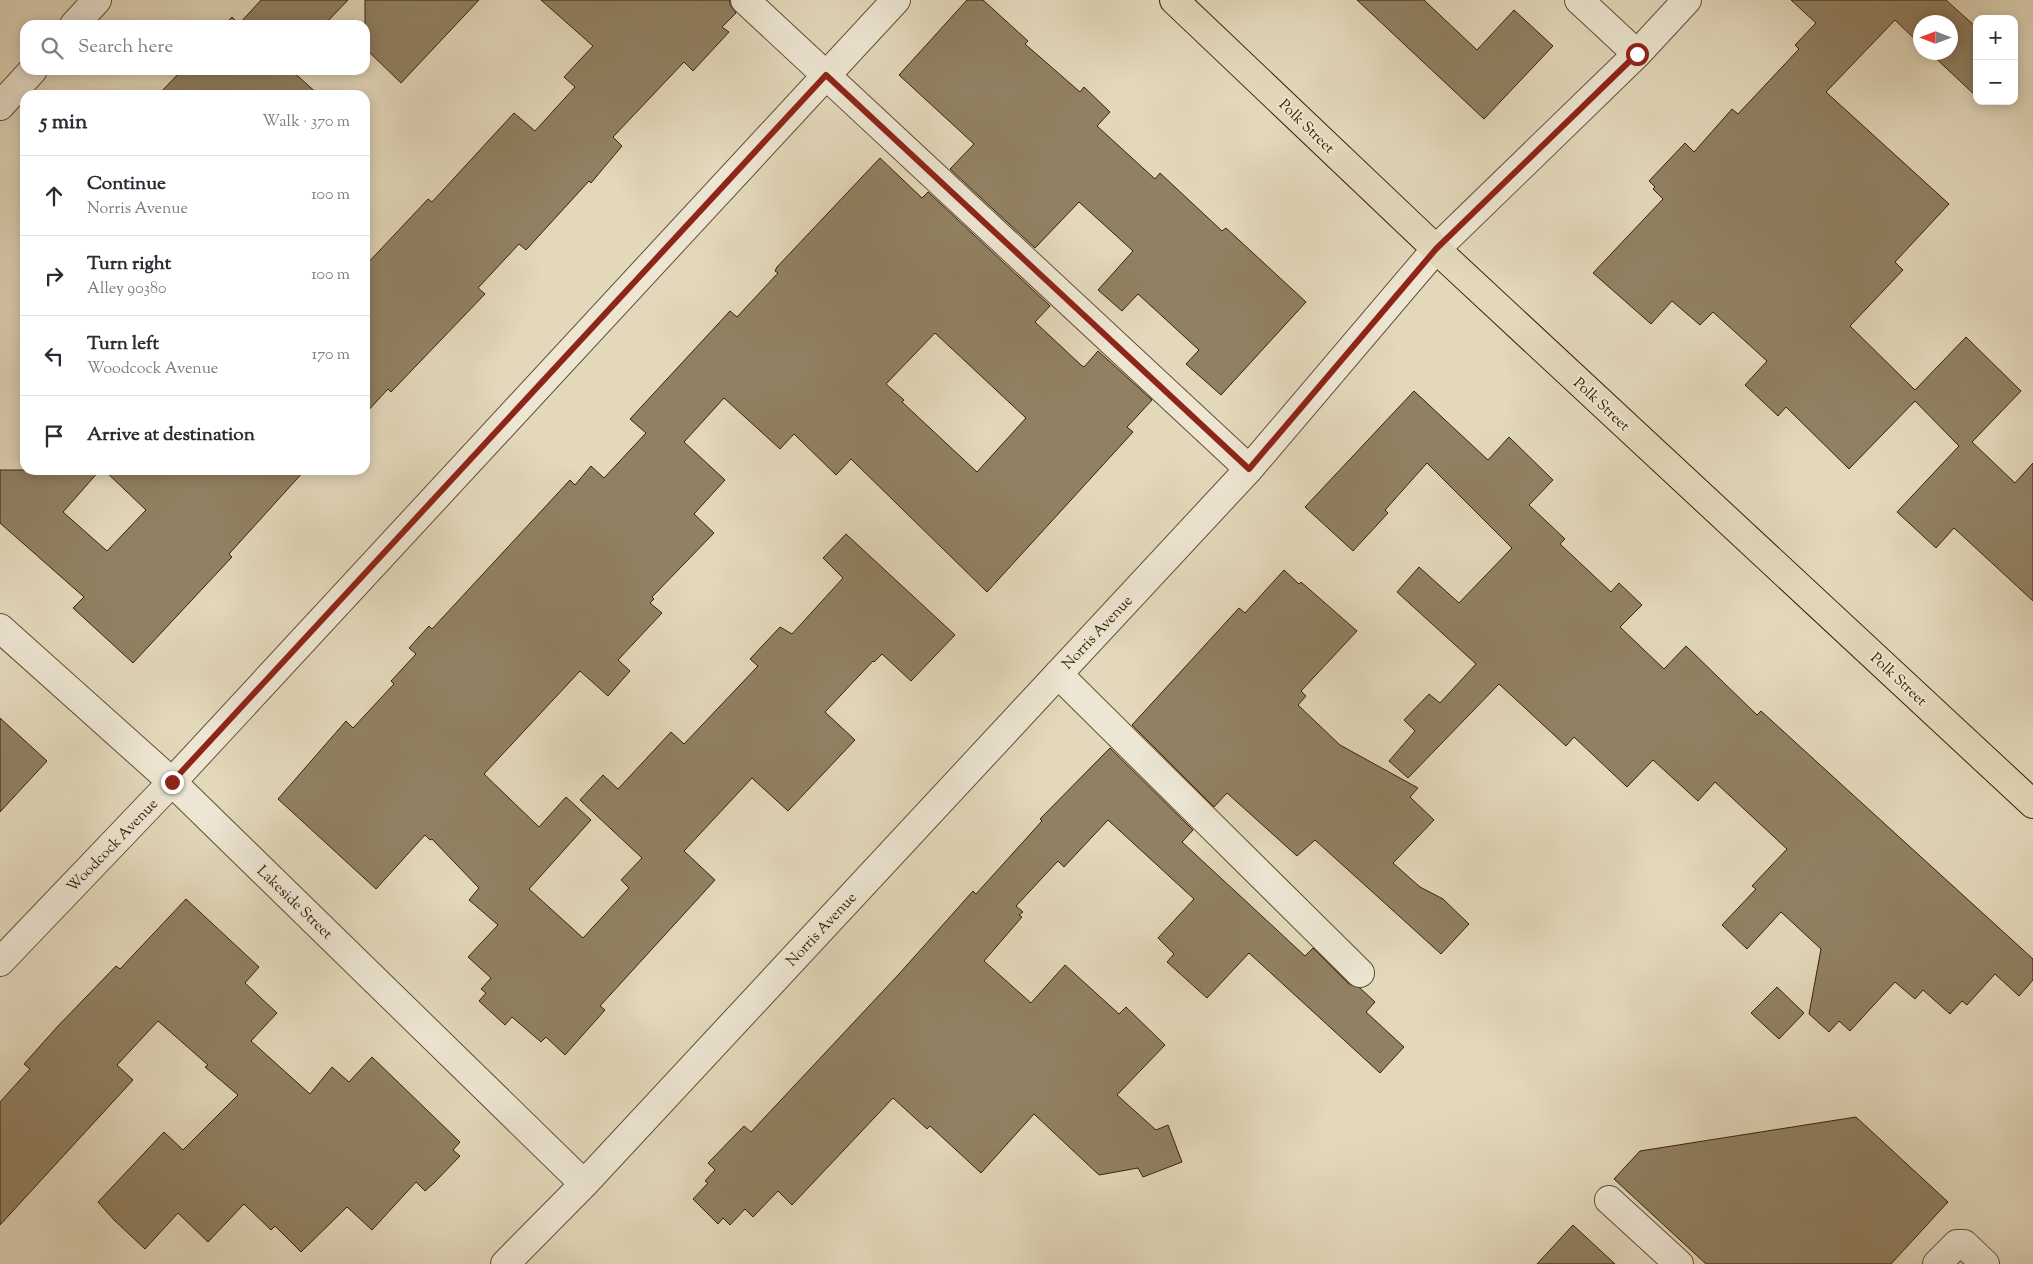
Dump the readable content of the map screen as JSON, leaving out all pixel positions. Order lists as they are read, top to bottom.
{
  "streets": {
    "main road": ["Polk Street"],
    "street": ["Norris Avenue", "Woodcock Avenue", "Lakeside Street"]
  },
  "crossings": [
    ["Polk Street", "Norris Avenue"],
    ["Norris Avenue", "Lakeside Street"],
    ["Woodcock Avenue", "Lakeside Street"]
  ],
  "north": "left",
  "page": {
    "map_buttons": ["+", "−"],
    "search": "Search here",
    "heading": ["5 min", "Walk · 370 m"],
    "list": [
      ["Continue", "Norris Avenue", "100 m"],
      ["Turn right", "Alley 90380", "100 m"],
      ["Turn left", "Woodcock Avenue", "170 m"],
      "Arrive at destination"
    ]
  }
}
